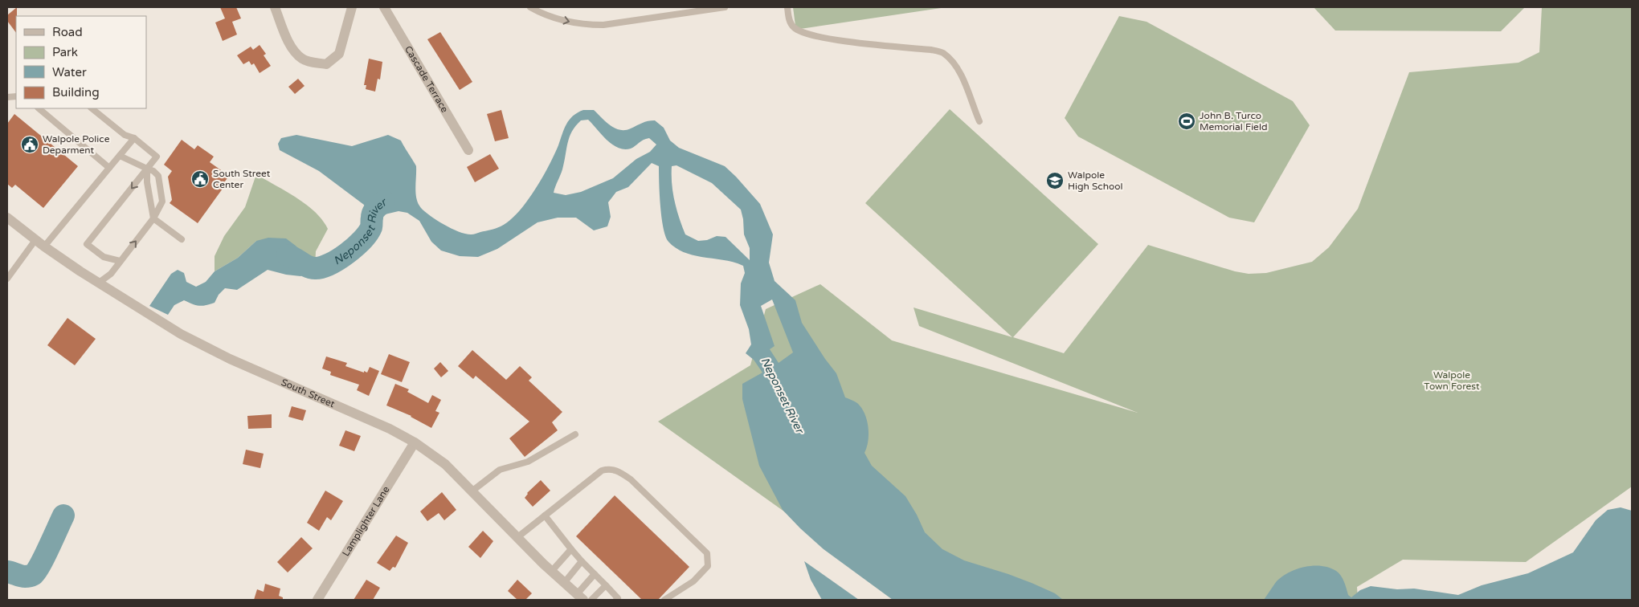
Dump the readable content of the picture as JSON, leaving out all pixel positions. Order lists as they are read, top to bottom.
{
  "streets": {
    "street": ["Cascade Terrace", "South Street", "Lamplighter Lane"]
  },
  "crossings": [
    ["South Street", "Lamplighter Lane"]
  ],
  "water": ["Neponset River"],
  "parks": ["Walpole Town Forest"],
  "places": {
    "sports": ["John B. Turco Memorial Field"],
    "public building": ["Walpole Police Deparment", "South Street Center"],
    "school or university": ["Walpole High School"]
  },
  "legend": [
    "Road",
    "Park",
    "Water",
    "Building"
  ]
}
